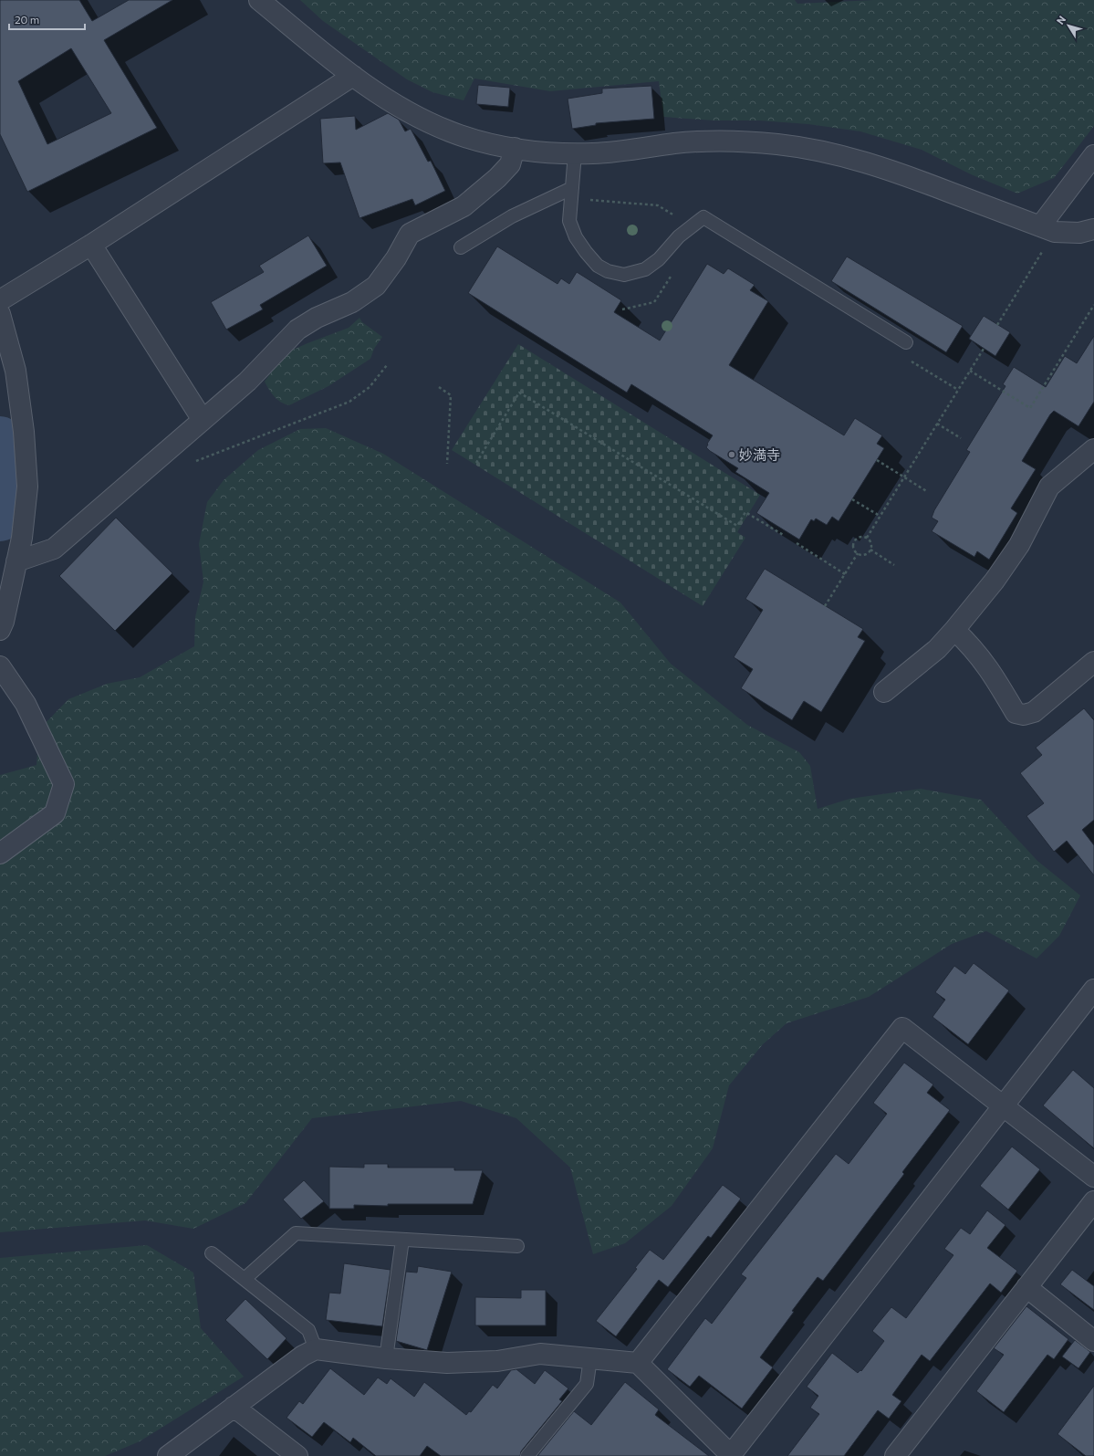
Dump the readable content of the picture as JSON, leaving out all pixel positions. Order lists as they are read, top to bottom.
{
  "places": ["妙満寺"],
  "scale_bar": "20 m",
  "north": "top left"
}
